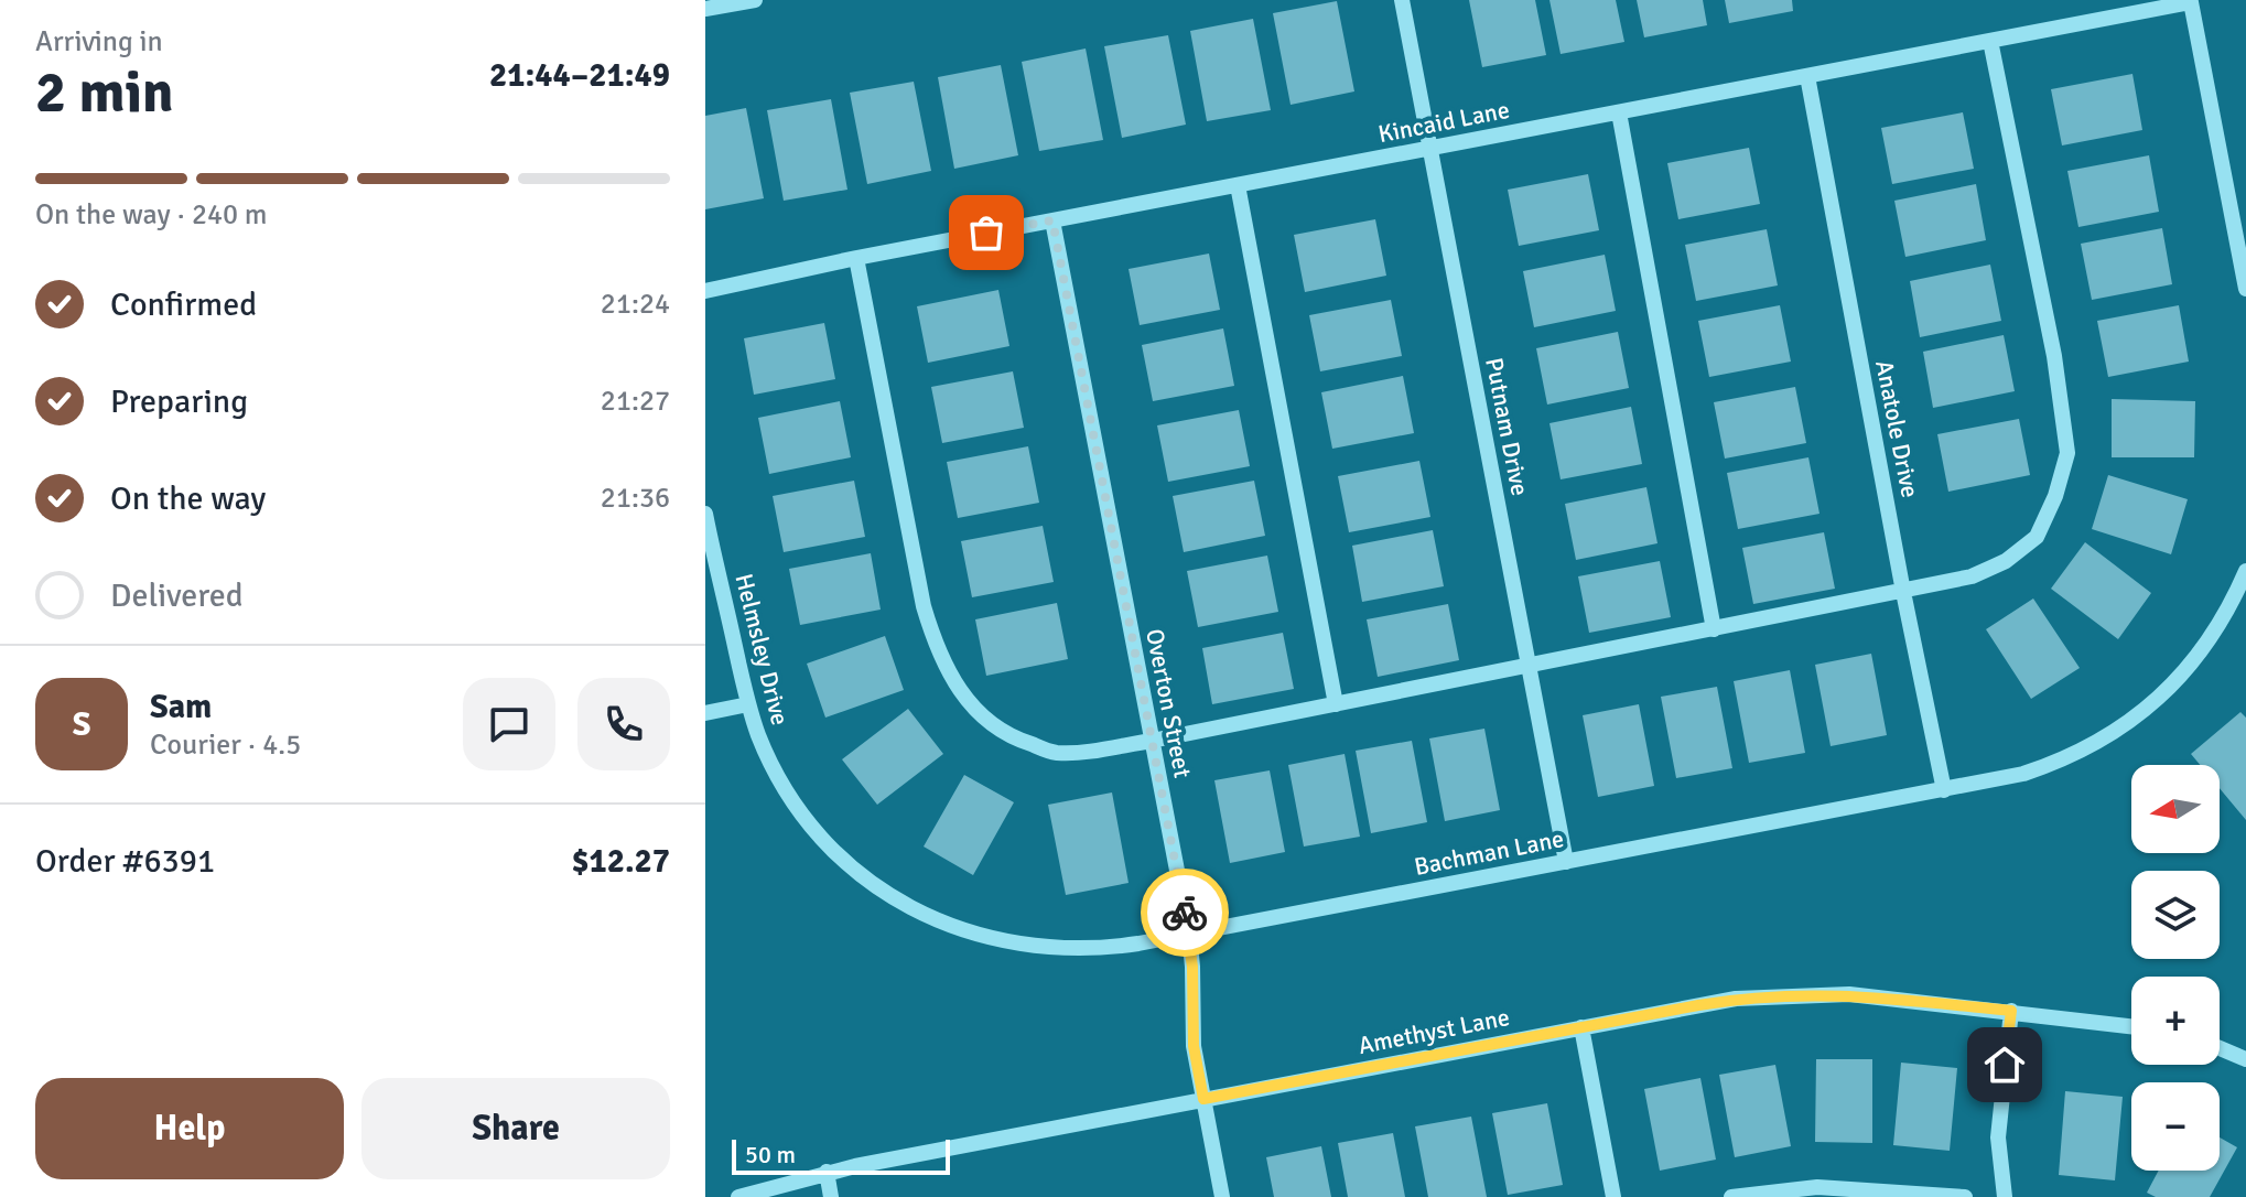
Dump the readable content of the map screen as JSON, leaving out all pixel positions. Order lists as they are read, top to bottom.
{
  "streets": {
    "street": [
      "Kincaid Lane",
      "Putnam Drive",
      "Anatole Drive",
      "Helmsley Drive",
      "Overton Street",
      "Bachman Lane",
      "Amethyst Lane"
    ]
  },
  "crossings": [
    ["Kincaid Lane", "Putnam Drive"],
    ["Kincaid Lane", "Anatole Drive"],
    ["Kincaid Lane", "Overton Street"],
    ["Putnam Drive", "Bachman Lane"],
    ["Anatole Drive", "Bachman Lane"],
    ["Helmsley Drive", "Bachman Lane"],
    ["Overton Street", "Bachman Lane"],
    ["Overton Street", "Amethyst Lane"]
  ],
  "scale_bar": "50 m",
  "north": "left",
  "page": {
    "heading": ["2 min", "Arriving in", "21:44–21:49"],
    "panel": [
      "Sam",
      "Courier · 4.5",
      "Order #6391",
      "$12.27"
    ],
    "bar": "On the way · 240 m",
    "list": [
      ["Confirmed", "21:24"],
      ["Preparing", "21:27"],
      ["On the way", "21:36"],
      "Delivered"
    ],
    "round": "S",
    "map_buttons": ["+", "−"],
    "buttons": ["Help", "Share"],
    "scale": "50 m"
  }
}
